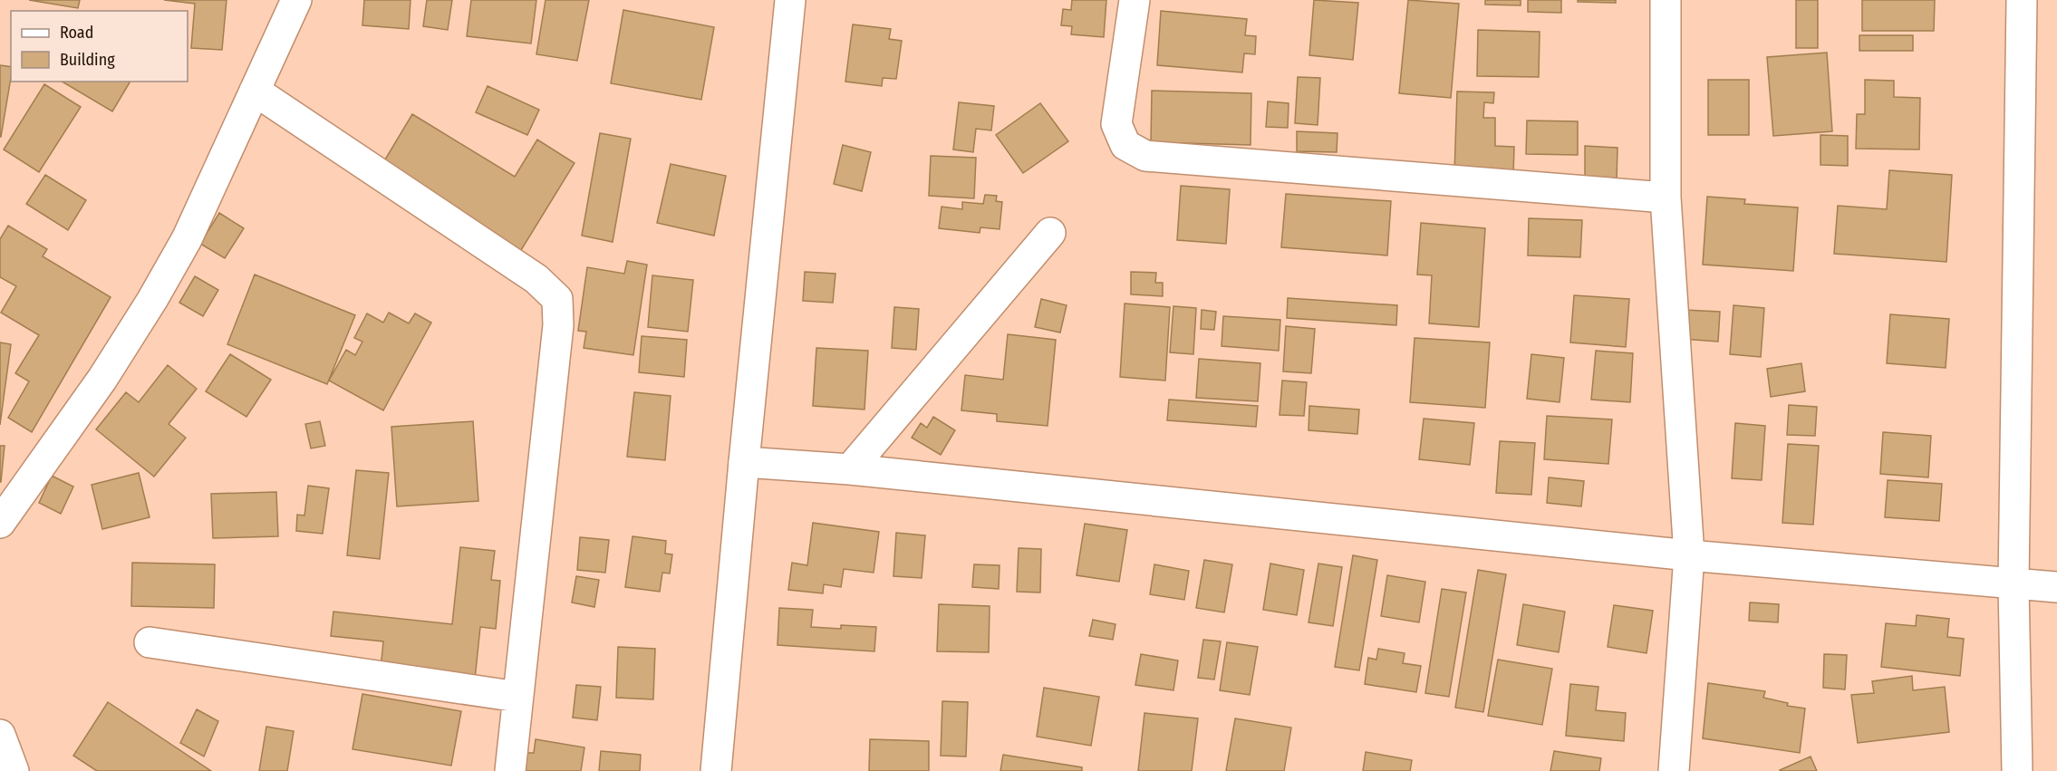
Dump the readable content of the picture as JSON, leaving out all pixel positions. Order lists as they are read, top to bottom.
{
  "legend": ["Road", "Building"]
}
